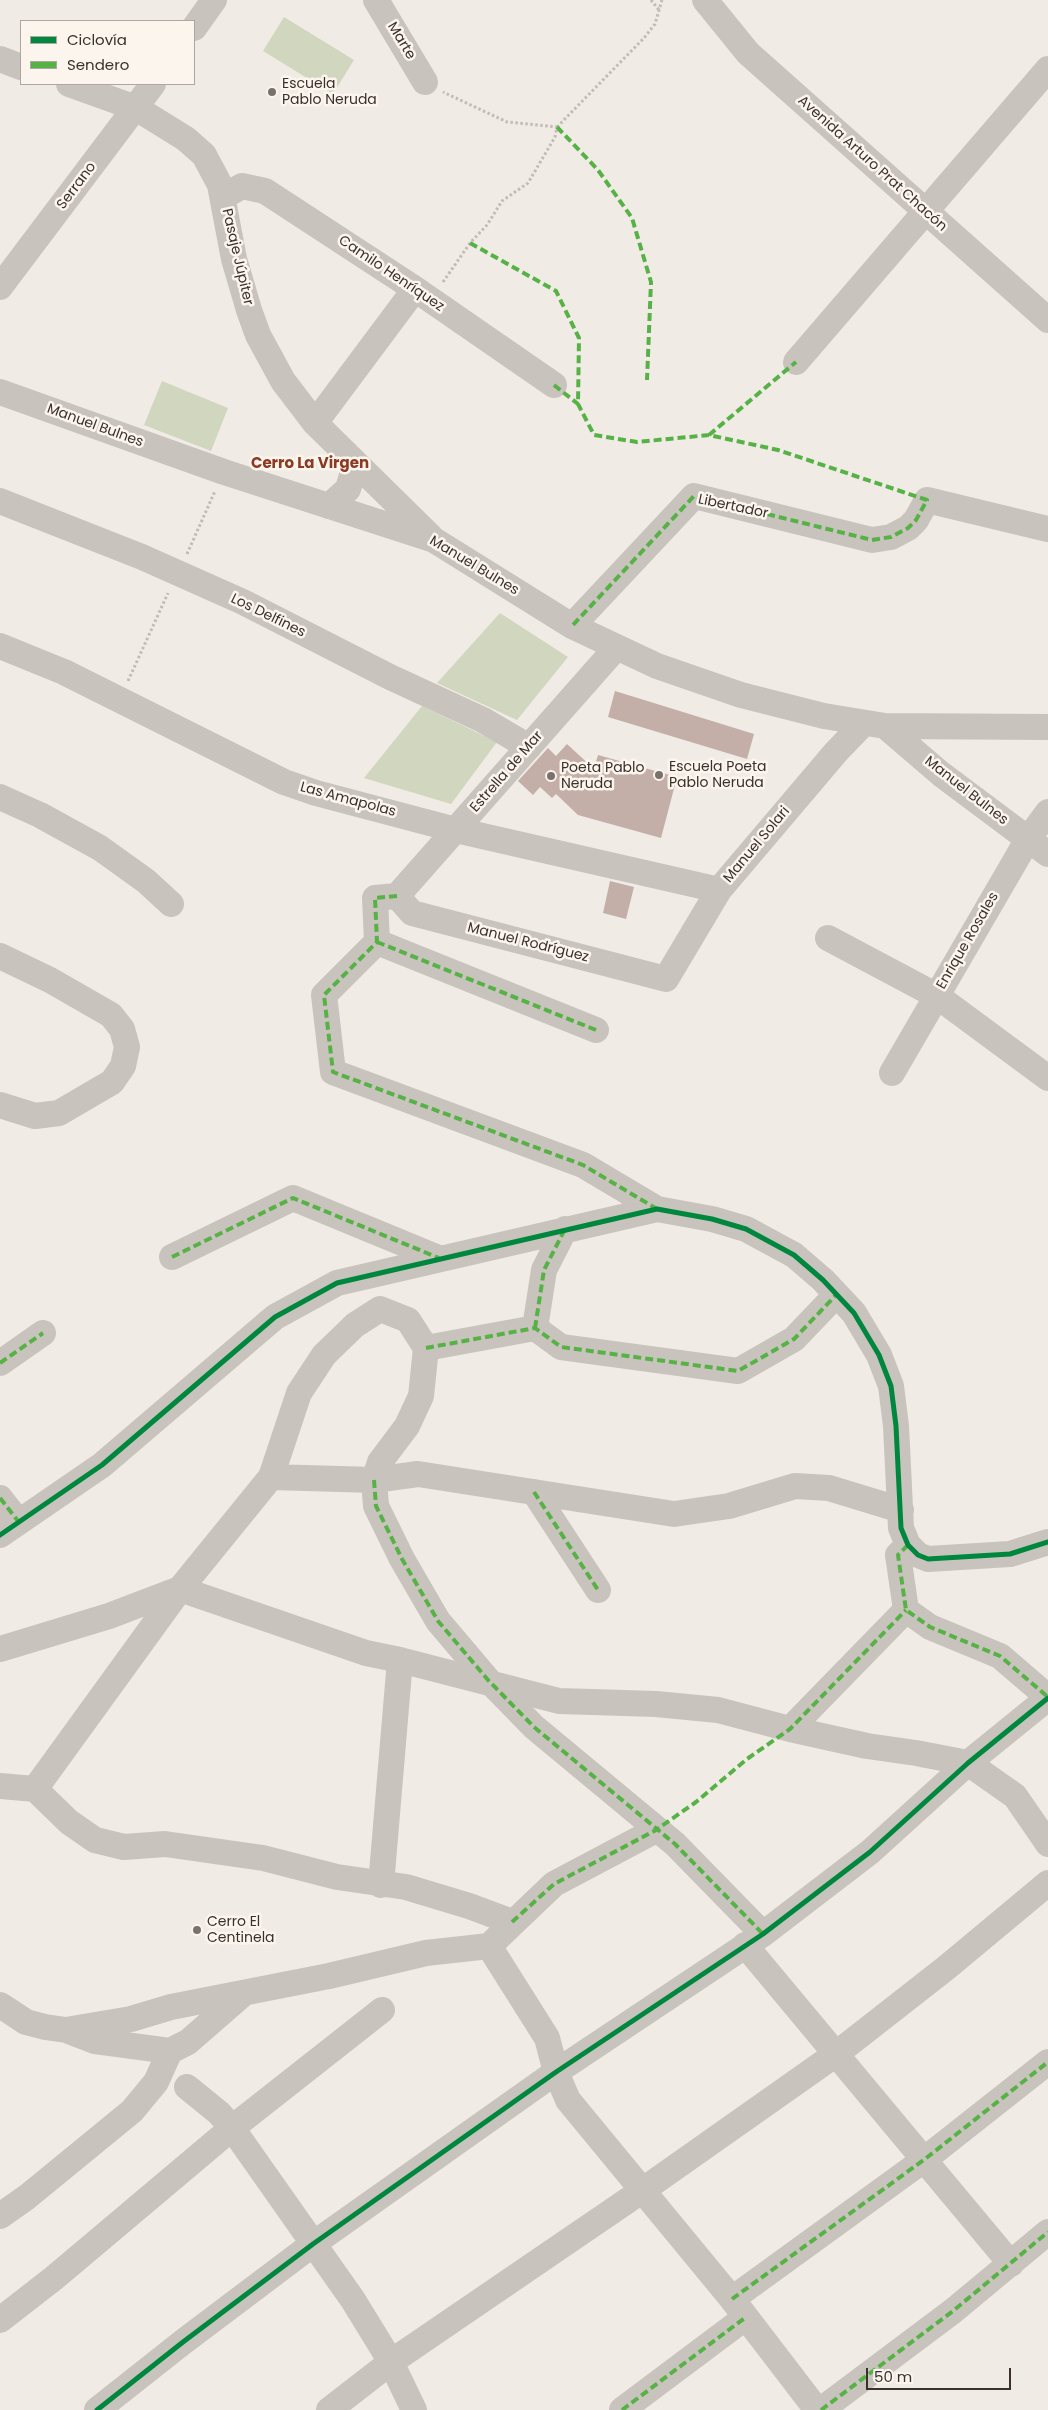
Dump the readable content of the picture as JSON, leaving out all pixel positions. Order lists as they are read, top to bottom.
{
  "streets": {
    "street": [
      "Marte",
      "Avenida Arturo Prat Chacón",
      "Serrano",
      "Pasaje Júpiter",
      "Camilo Henríquez",
      "Manuel Bulnes",
      "Libertador",
      "Los Delfines",
      "Estrella de Mar",
      "Las Amapolas",
      "Manuel Solari",
      "Enrique Rosales",
      "Manuel Rodríguez"
    ]
  },
  "crossings": [
    ["Serrano", "Pasaje Júpiter"],
    ["Pasaje Júpiter", "Camilo Henríquez"],
    ["Pasaje Júpiter", "Manuel Bulnes"],
    ["Manuel Bulnes", "Libertador"],
    ["Manuel Bulnes", "Estrella de Mar"],
    ["Manuel Bulnes", "Manuel Solari"],
    ["Manuel Bulnes", "Enrique Rosales"],
    ["Los Delfines", "Estrella de Mar"],
    ["Estrella de Mar", "Las Amapolas"],
    ["Estrella de Mar", "Manuel Rodríguez"],
    ["Las Amapolas", "Manuel Solari"],
    ["Manuel Solari", "Manuel Rodríguez"]
  ],
  "districts": ["Cerro La Virgen"],
  "places": [
    "Escuela Pablo Neruda",
    "Escuela Poeta Pablo Neruda",
    "Poeta Pablo Neruda",
    "Cerro El Centinela"
  ],
  "legend": ["Ciclovía", "Sendero"],
  "scale_bar": "50 m"
}
